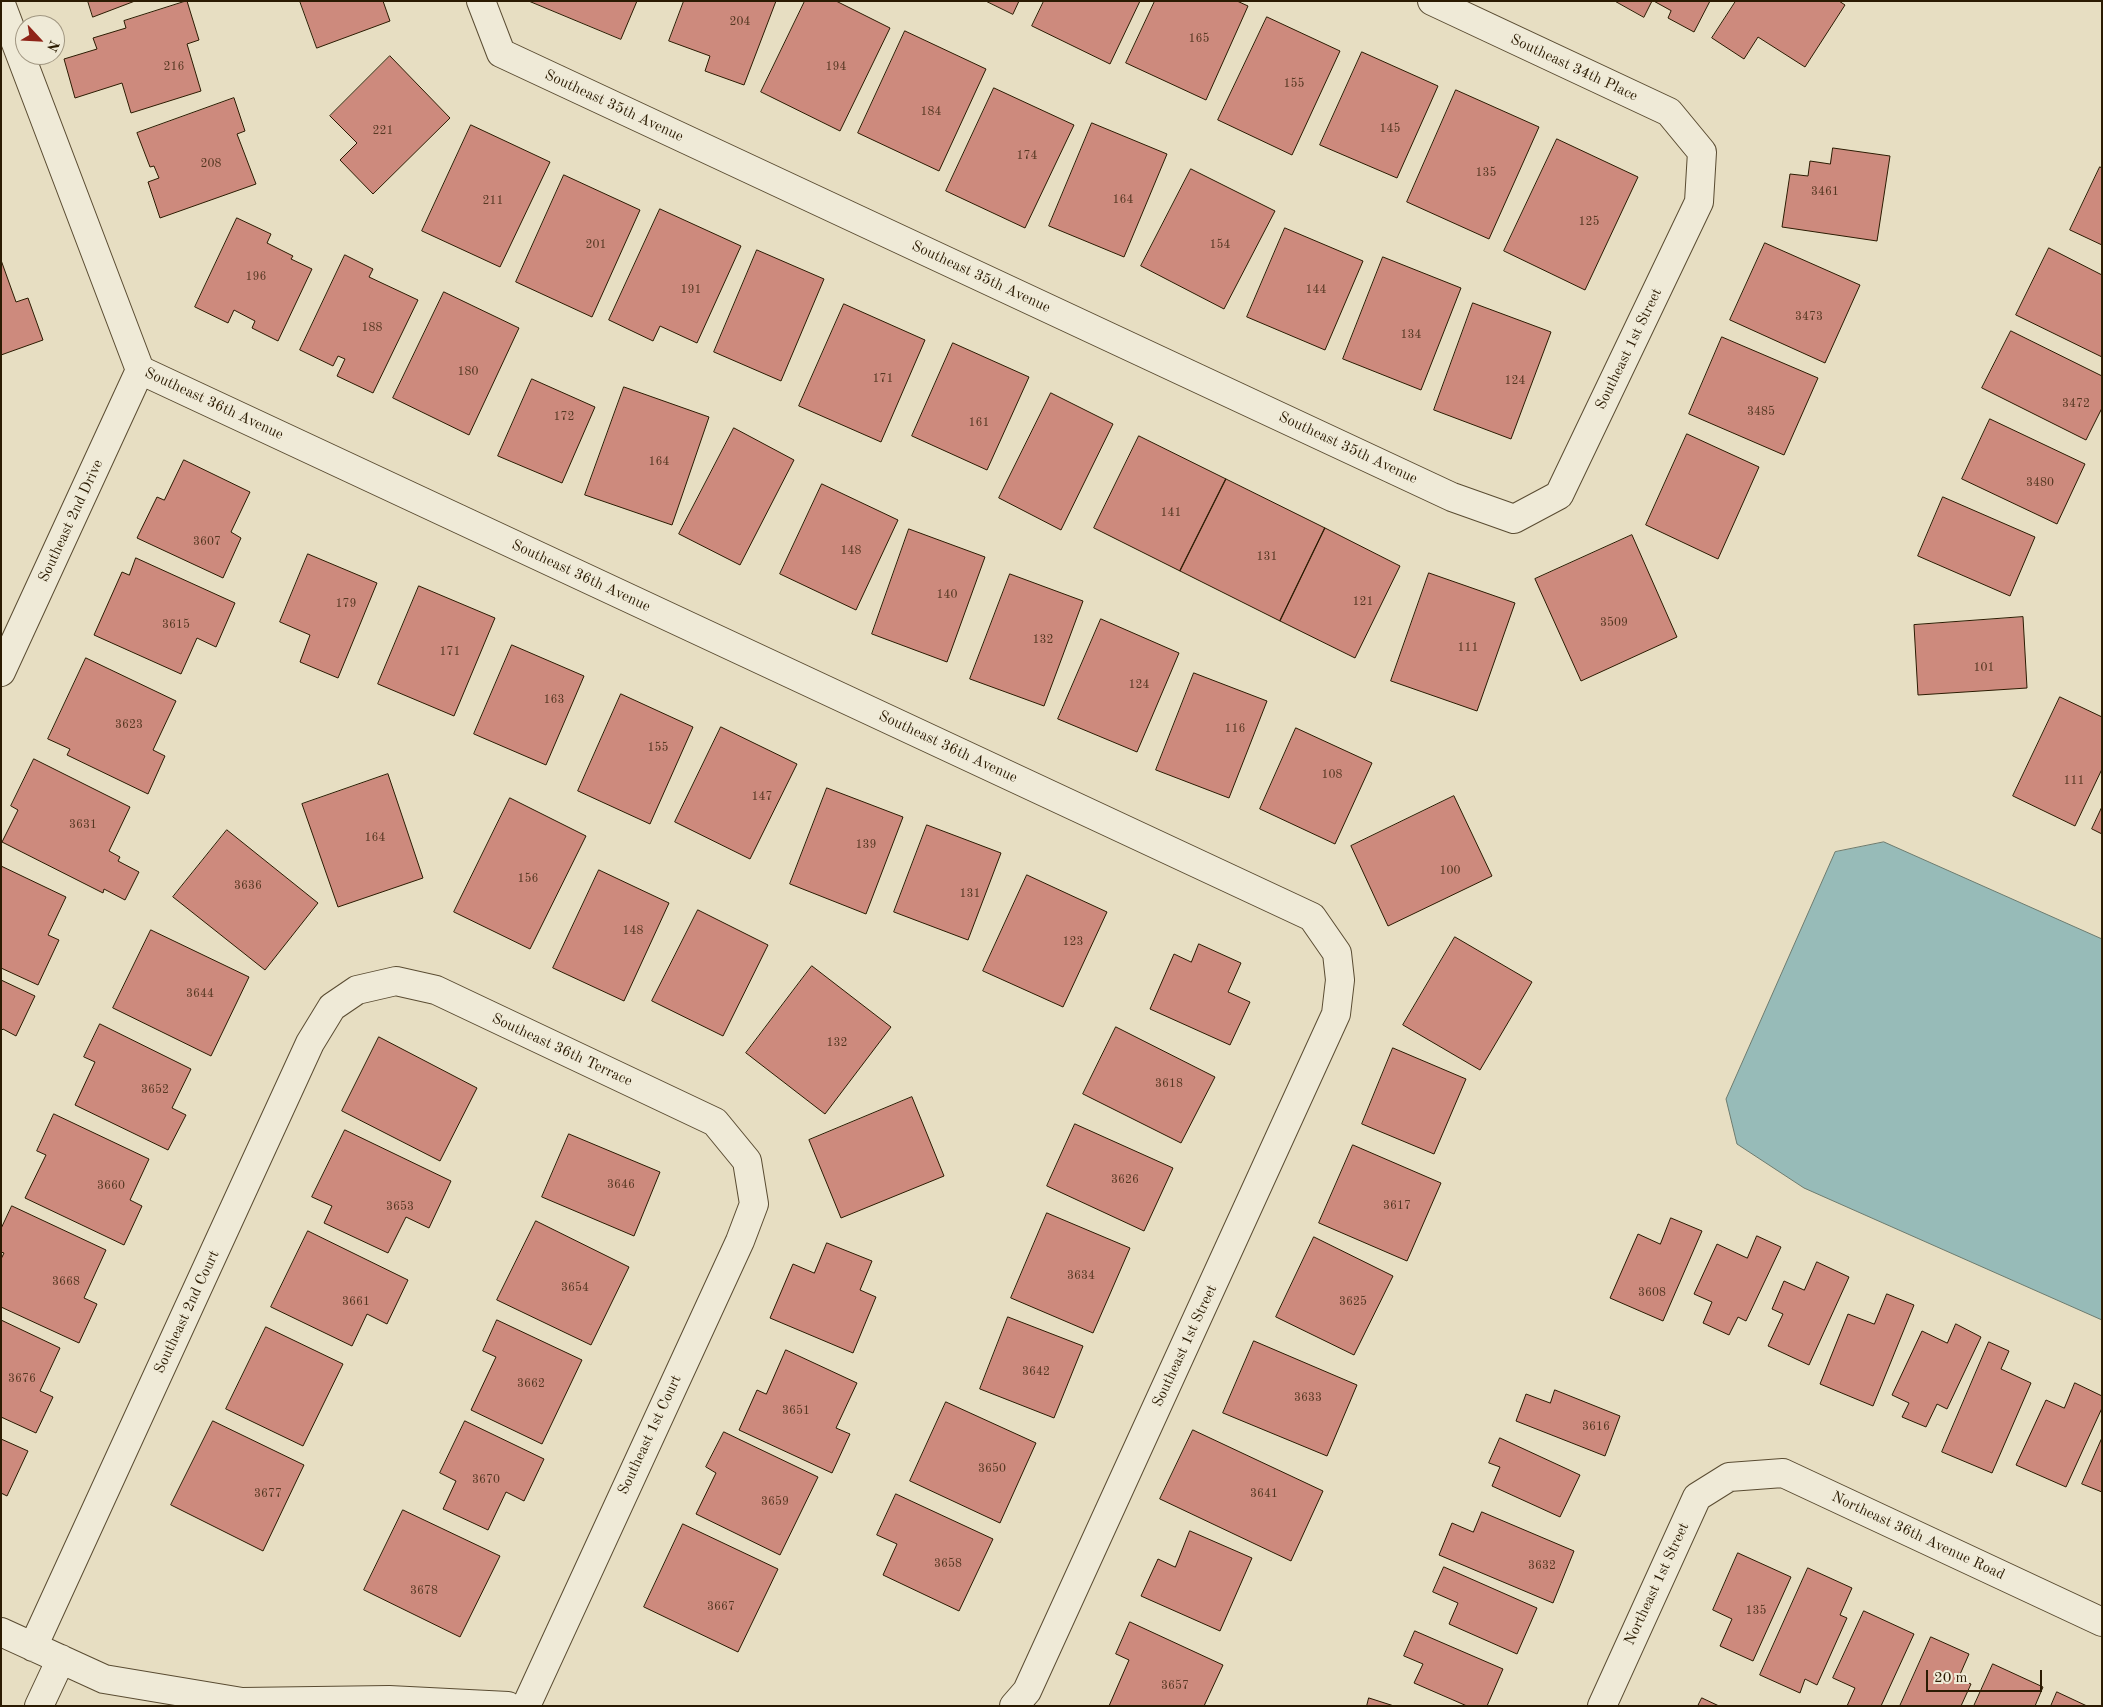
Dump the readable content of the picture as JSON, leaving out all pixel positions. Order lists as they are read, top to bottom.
{
  "streets": {
    "street": [
      "Southeast 34th Place",
      "Southeast 35th Avenue",
      "Southeast 1st Street",
      "Southeast 36th Avenue",
      "Southeast 2nd Drive",
      "Southeast 36th Terrace",
      "Southeast 2nd Court",
      "Southeast 1st Court",
      "Northeast 36th Avenue Road",
      "Northeast 1st Street"
    ]
  },
  "crossings": [
    ["Southeast 34th Place", "Southeast 1st Street"],
    ["Southeast 35th Avenue", "Southeast 1st Street"],
    ["Southeast 1st Street", "Southeast 36th Avenue"],
    ["Southeast 36th Avenue", "Southeast 2nd Drive"],
    ["Southeast 36th Terrace", "Southeast 2nd Court"],
    ["Southeast 36th Terrace", "Southeast 1st Court"],
    ["Northeast 36th Avenue Road", "Northeast 1st Street"]
  ],
  "house_numbers": [
    "204",
    "165",
    "216",
    "194",
    "155",
    "184",
    "145",
    "221",
    "174",
    "208",
    "135",
    "3461",
    "164",
    "211",
    "125",
    "201",
    "154",
    "196",
    "191",
    "144",
    "3473",
    "188",
    "134",
    "180",
    "171",
    "124",
    "3472",
    "3485",
    "172",
    "161",
    "164",
    "3480",
    "141",
    "3607",
    "148",
    "131",
    "140",
    "121",
    "179",
    "3509",
    "3615",
    "132",
    "111",
    "171",
    "101",
    "124",
    "163",
    "3623",
    "116",
    "155",
    "108",
    "111",
    "147",
    "3631",
    "164",
    "139",
    "100",
    "156",
    "3636",
    "131",
    "148",
    "123",
    "3644",
    "132",
    "3618",
    "3652",
    "3626",
    "3646",
    "3660",
    "3617",
    "3653",
    "3634",
    "3668",
    "3654",
    "3608",
    "3661",
    "3625",
    "3642",
    "3676",
    "3662",
    "3633",
    "3651",
    "3616",
    "3650",
    "3670",
    "3677",
    "3641",
    "3659",
    "3658",
    "3632",
    "3678",
    "3667",
    "135",
    "3657"
  ],
  "scale_bar": "20 m",
  "north": "bottom right"
}
